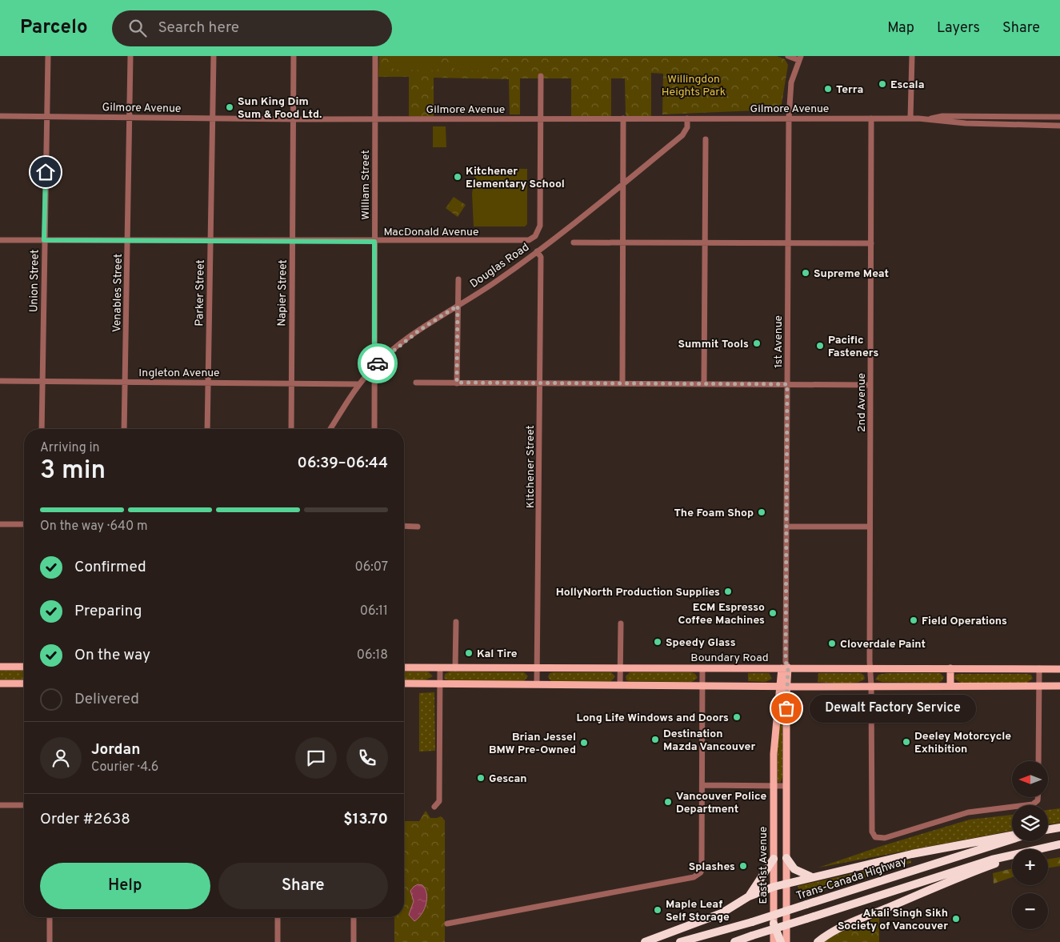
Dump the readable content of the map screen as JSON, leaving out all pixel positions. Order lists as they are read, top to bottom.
{
  "streets": {
    "highway": ["Trans-Canada Highway"],
    "main road": ["Boundary Road", "East 1st Avenue"],
    "street": [
      "Gilmore Avenue",
      "William Street",
      "MacDonald Avenue",
      "Douglas Road",
      "Union Street",
      "Venables Street",
      "Parker Street",
      "Napier Street",
      "1st Avenue",
      "Ingleton Avenue",
      "2nd Avenue",
      "Kitchener Street"
    ]
  },
  "crossings": [
    ["Gilmore Avenue", "William Street"],
    ["Gilmore Avenue", "MacDonald Avenue"],
    ["Gilmore Avenue", "Douglas Road"],
    ["Gilmore Avenue", "Union Street"],
    ["Gilmore Avenue", "Venables Street"],
    ["Gilmore Avenue", "Parker Street"],
    ["Gilmore Avenue", "Napier Street"],
    ["Gilmore Avenue", "1st Avenue"],
    ["Gilmore Avenue", "2nd Avenue"],
    ["William Street", "MacDonald Avenue"],
    ["William Street", "Douglas Road"],
    ["MacDonald Avenue", "Union Street"],
    ["MacDonald Avenue", "Venables Street"],
    ["MacDonald Avenue", "Parker Street"],
    ["MacDonald Avenue", "Napier Street"],
    ["Douglas Road", "Ingleton Avenue"],
    ["Douglas Road", "Kitchener Street"],
    ["Union Street", "Ingleton Avenue"],
    ["Venables Street", "Ingleton Avenue"],
    ["Parker Street", "Ingleton Avenue"],
    ["Napier Street", "Ingleton Avenue"],
    ["1st Avenue", "Boundary Road"],
    ["1st Avenue", "East 1st Avenue"],
    ["2nd Avenue", "Boundary Road"],
    ["Kitchener Street", "Boundary Road"],
    ["Boundary Road", "East 1st Avenue"]
  ],
  "parks": ["Willingdon Heights Park"],
  "places": [
    "Escala",
    "Terra",
    "Sun King Dim Sum & Food Ltd.",
    "Kitchener Elementary School",
    "Supreme Meat",
    "Summit Tools",
    "Pacific Fasteners",
    "The Foam Shop",
    "HollyNorth Production Supplies",
    "ECM Espresso Coffee Machines",
    "Field Operations",
    "Speedy Glass",
    "Cloverdale Paint",
    "Kal Tire",
    "Dewalt Factory Service",
    "Long Life Windows and Doors",
    "Destination Mazda Vancouver",
    "Deeley Motorcycle Exhibition",
    "Brian Jessel BMW Pre-Owned",
    "Gescan",
    "Vancouver Police Department",
    "Splashes",
    "Maple Leaf Self Storage",
    "Akali Singh Sikh Society of Vancouver"
  ],
  "north": "left",
  "page": {
    "header": "Parcelo",
    "search": "Search here",
    "nav": ["Map", "Layers", "Share"],
    "heading": ["3 min", "Arriving in", "06:39–06:44"],
    "panel": [
      "Jordan",
      "Courier · 4.6",
      "Order #2638",
      "$13.70"
    ],
    "bar": "On the way · 640 m",
    "list": [
      ["Confirmed", "06:07"],
      ["Preparing", "06:11"],
      ["On the way", "06:18"],
      "Delivered"
    ],
    "bubble": "Dewalt Factory Service",
    "map_buttons": ["+", "−"],
    "buttons": ["Help", "Share"]
  }
}
